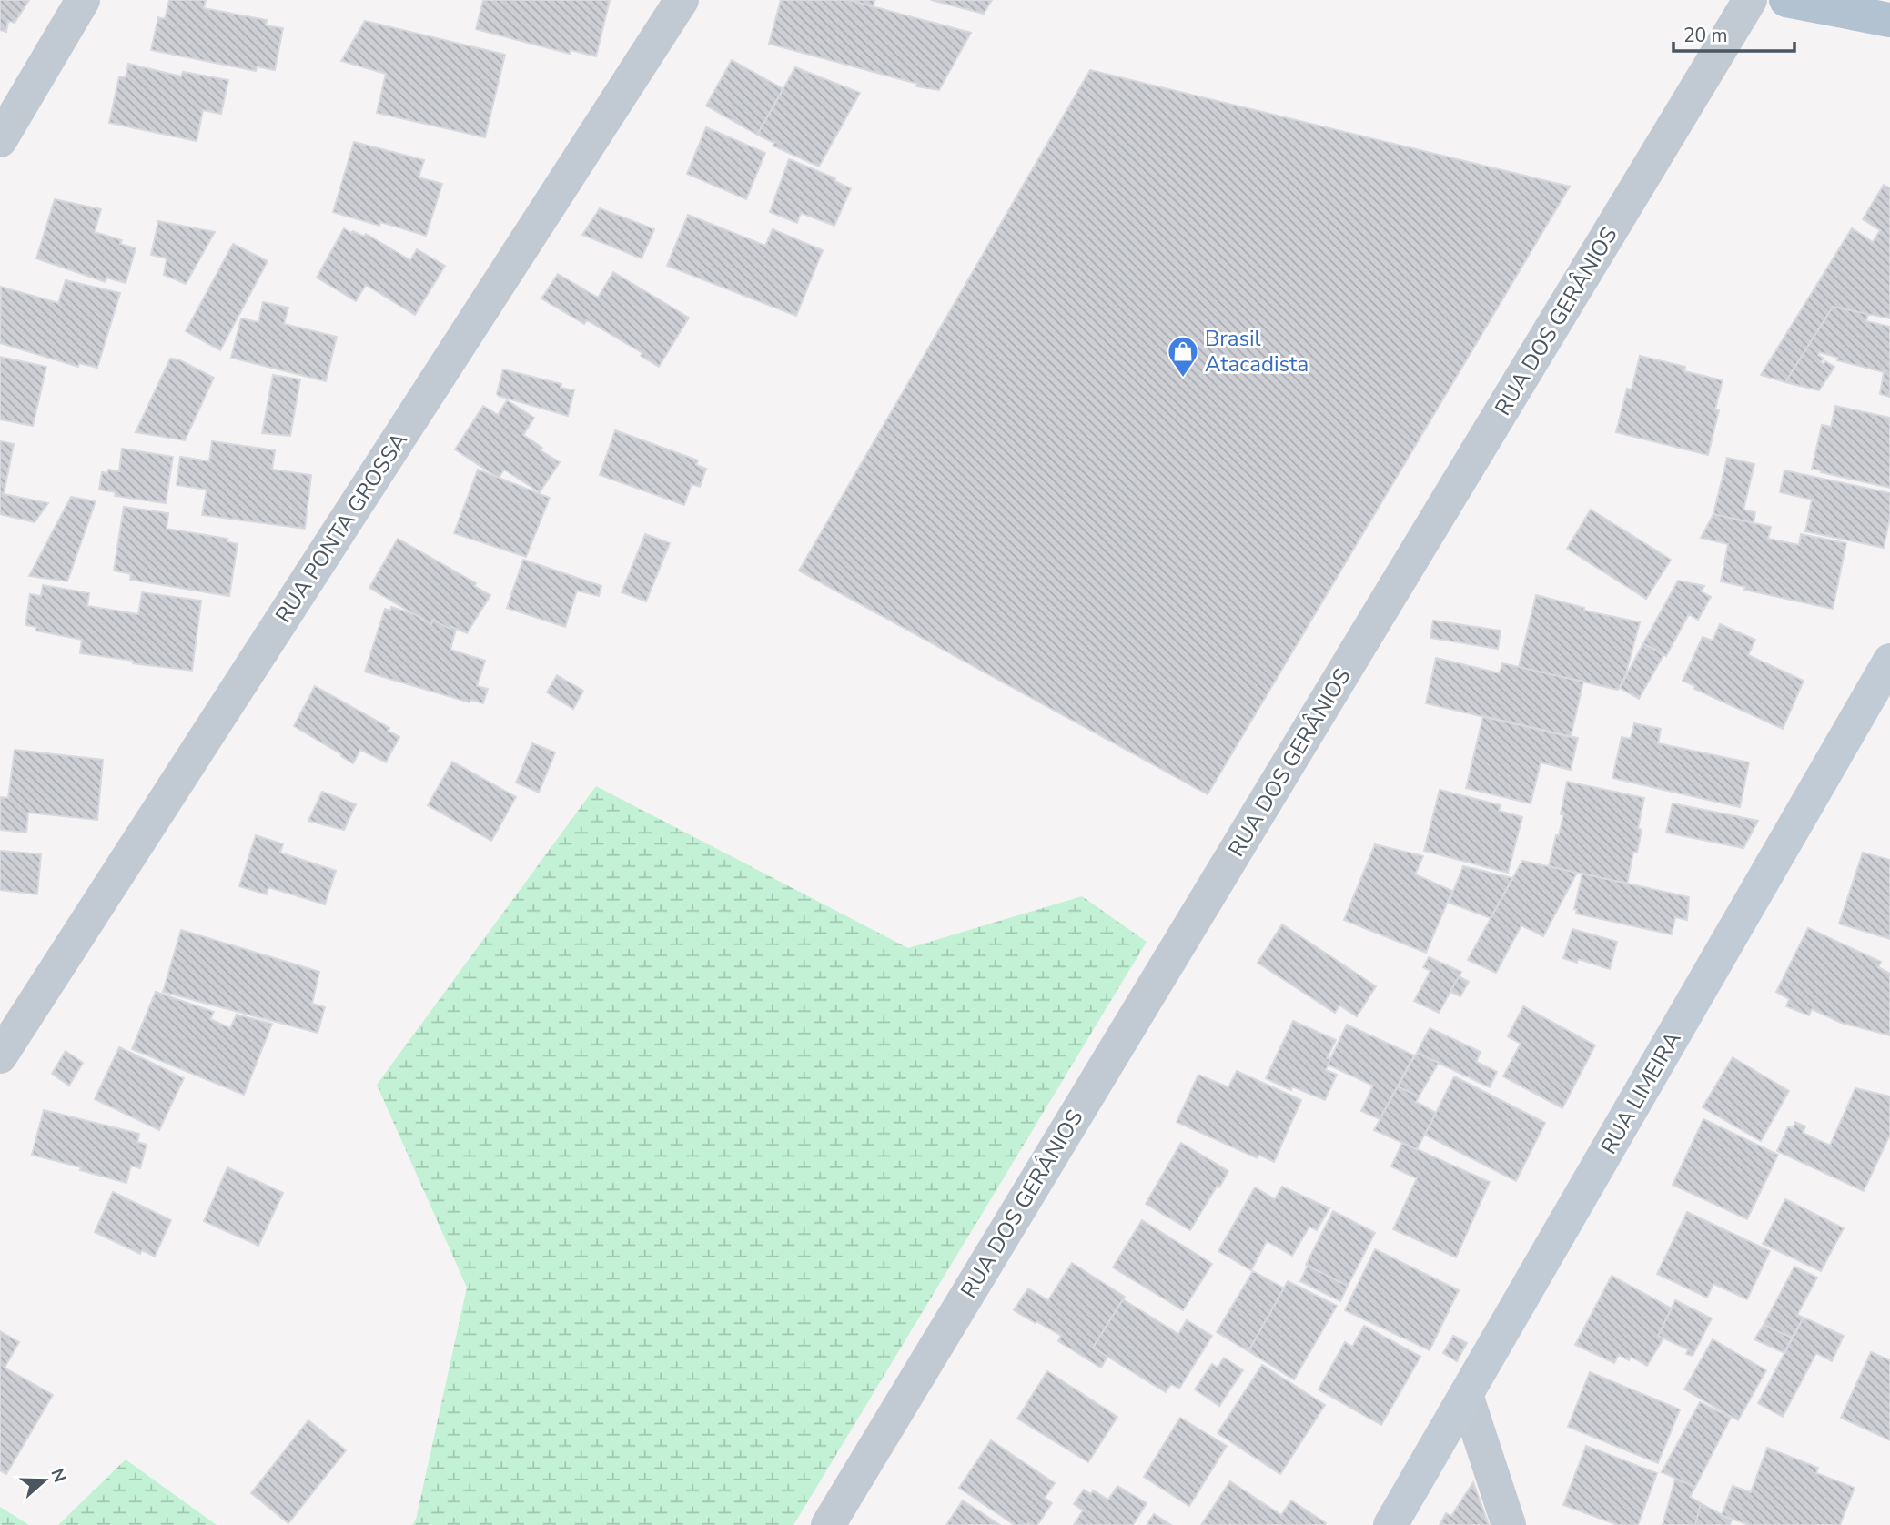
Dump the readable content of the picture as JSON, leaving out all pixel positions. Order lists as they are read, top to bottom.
{
  "streets": {
    "street": ["RUA DOS GERÂNIOS", "RUA PONTA GROSSA", "RUA LIMEIRA"]
  },
  "places": {
    "shop": ["Brasil Atacadista"]
  },
  "scale_bar": "20 m",
  "north": "right"
}
